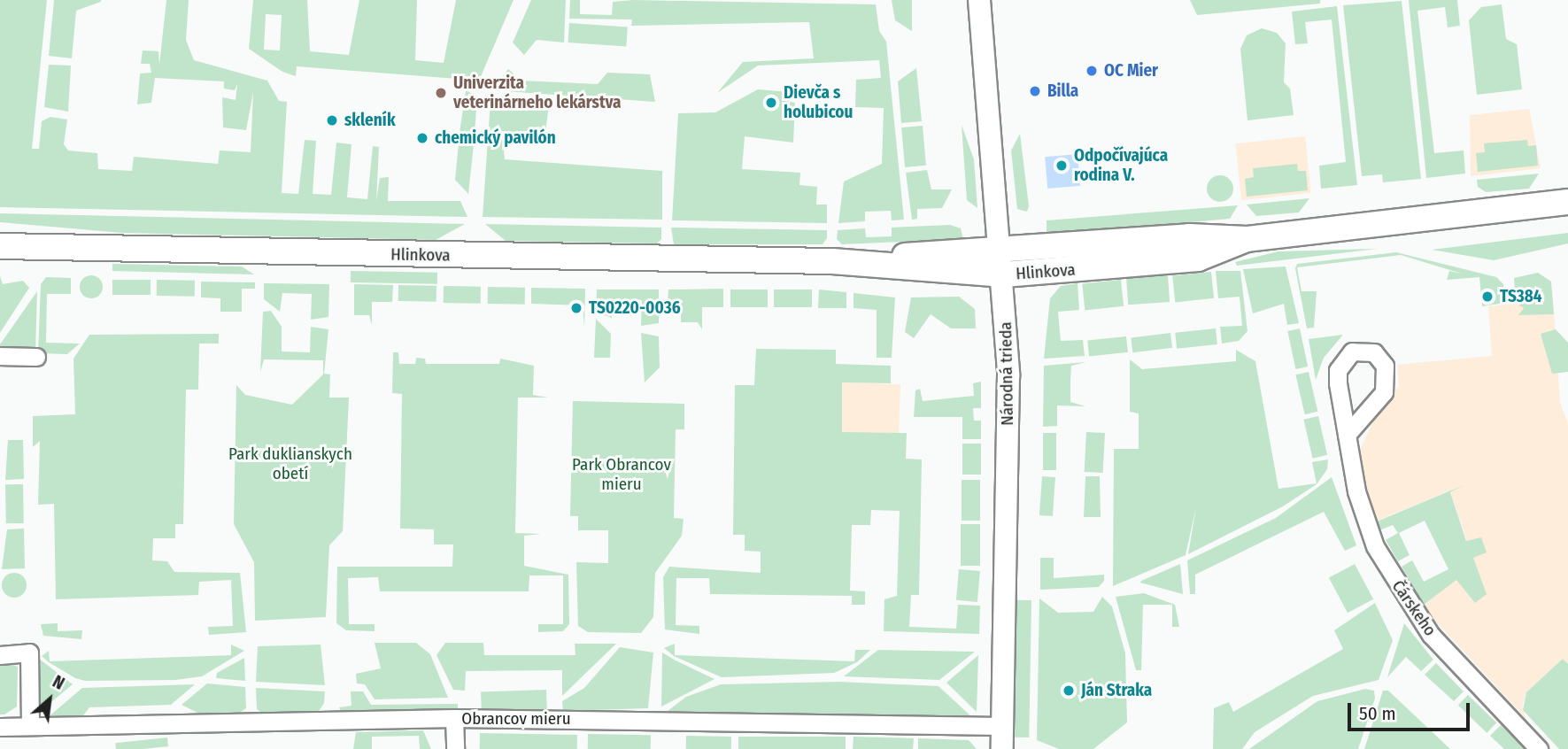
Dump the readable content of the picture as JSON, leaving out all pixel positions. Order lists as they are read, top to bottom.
{
  "streets": {
    "main road": ["Hlinkova"],
    "street": ["Národná trieda", "Čárskeho", "Obrancov mieru"]
  },
  "crossings": [
    ["Hlinkova", "Národná trieda"],
    ["Národná trieda", "Obrancov mieru"]
  ],
  "parks": ["Park duklianskych obetí", "Park Obrancov mieru"],
  "places": [
    "OC Mier",
    "Billa",
    "Univerzita veterinárneho lekárstva",
    "Dievča s holubicou",
    "skleník",
    "chemický pavilón",
    "Odpočívajúca rodina V.",
    "TS384",
    "TS0220-0036",
    "Ján Straka"
  ],
  "scale_bar": "50 m",
  "north": "top right"
}
